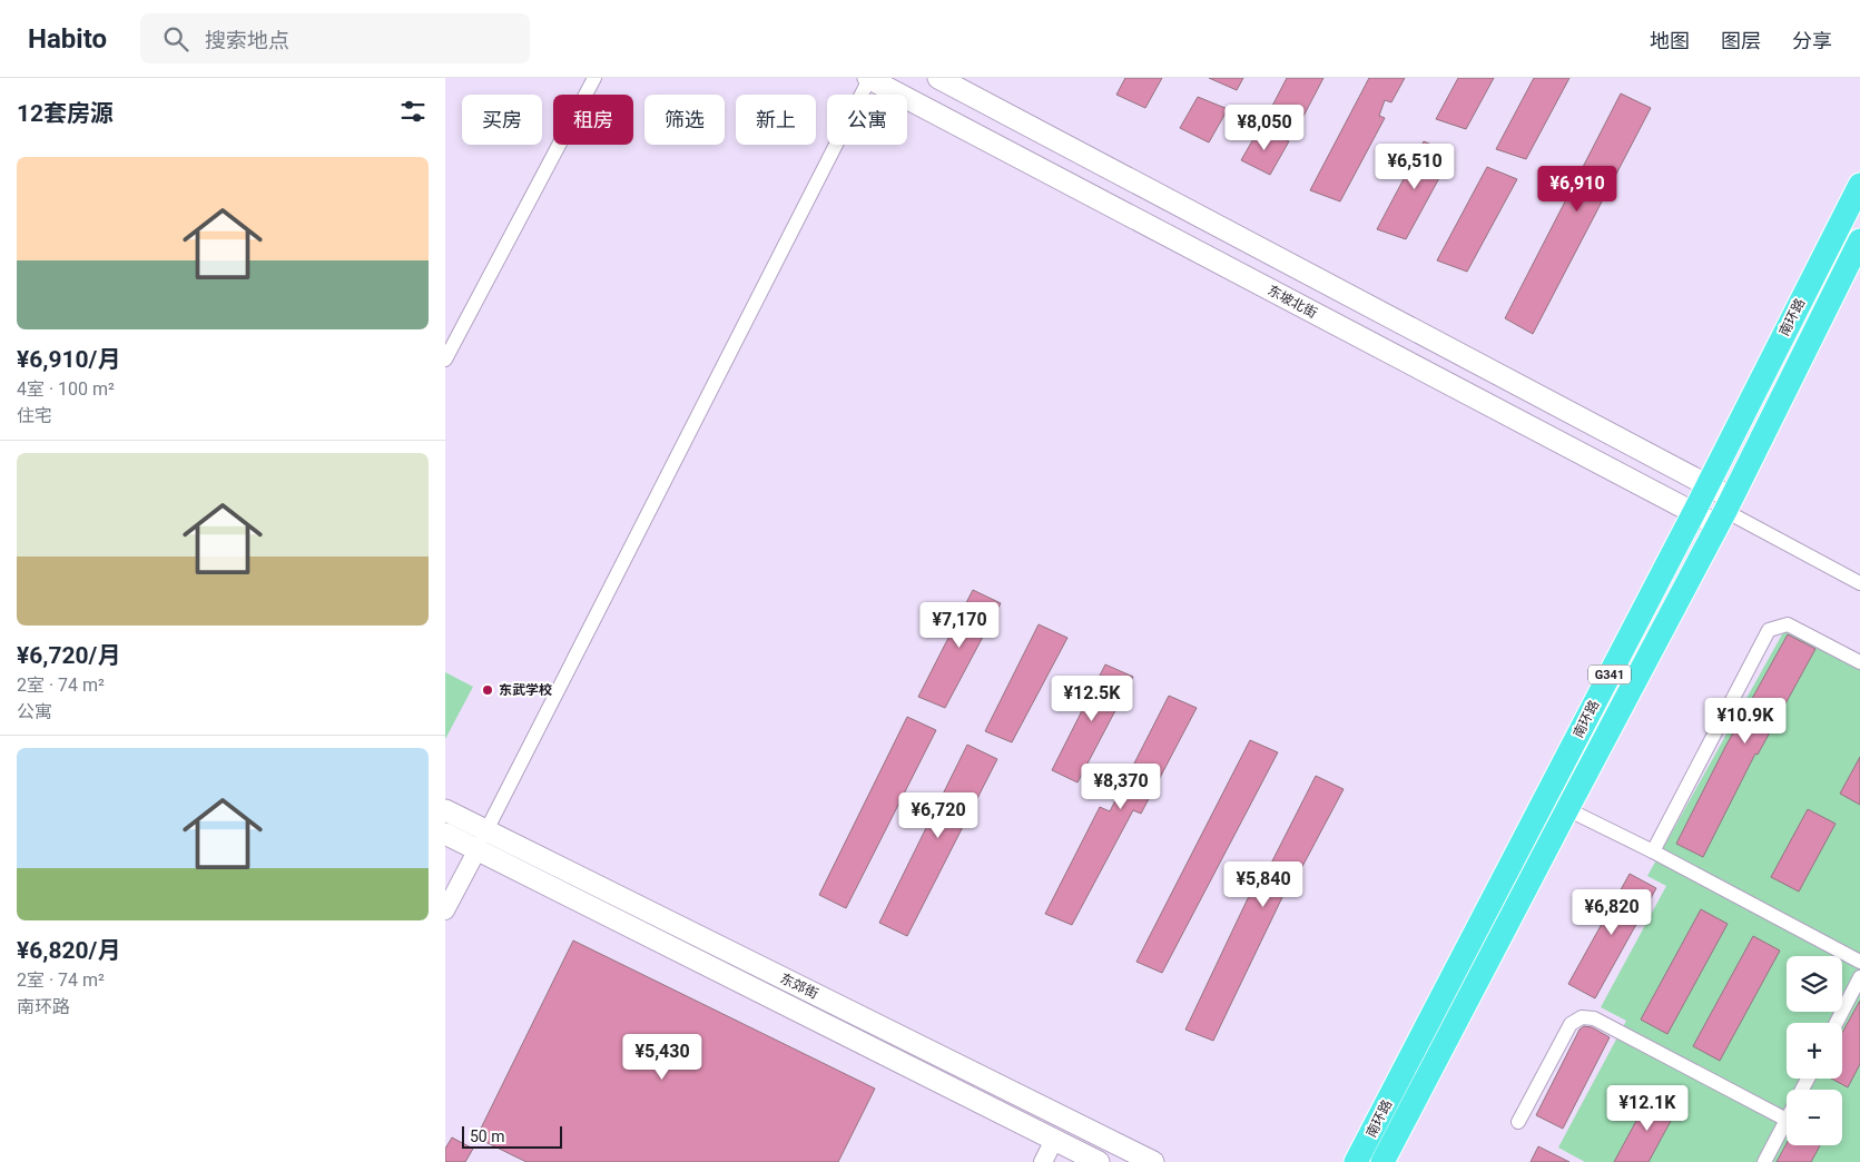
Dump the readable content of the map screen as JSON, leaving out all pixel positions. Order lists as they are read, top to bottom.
{
  "streets": {
    "highway": ["南环路", "G341"],
    "main road": ["东坡北街", "东郊街"]
  },
  "crossings": [
    ["东坡北街", "南环路"]
  ],
  "places": ["东武学校"],
  "scale_bar": "50 m",
  "page": {
    "header": "Habito",
    "search": "搜索地点",
    "nav": ["地图", "图层", "分享"],
    "heading": "12套房源",
    "chip": [
      "买房",
      "租房",
      "筛选",
      "新上",
      "公寓"
    ],
    "price": [
      "¥8,050",
      "¥6,510",
      "¥6,910",
      "¥7,170",
      "¥12.5K",
      "¥10.9K",
      "¥8,370",
      "¥6,720",
      "¥5,840",
      "¥6,820",
      "¥5,430",
      "¥12.1K"
    ],
    "list": [
      {
        "name": "¥6,910/月",
        "note": "4室 · 100 m² · 住宅"
      },
      {
        "name": "¥6,720/月",
        "note": "2室 · 74 m² · 公寓"
      },
      {
        "name": "¥6,820/月",
        "note": "2室 · 74 m² · 南环路"
      }
    ],
    "map_buttons": ["+", "−"],
    "scale": "50 m"
  }
}
